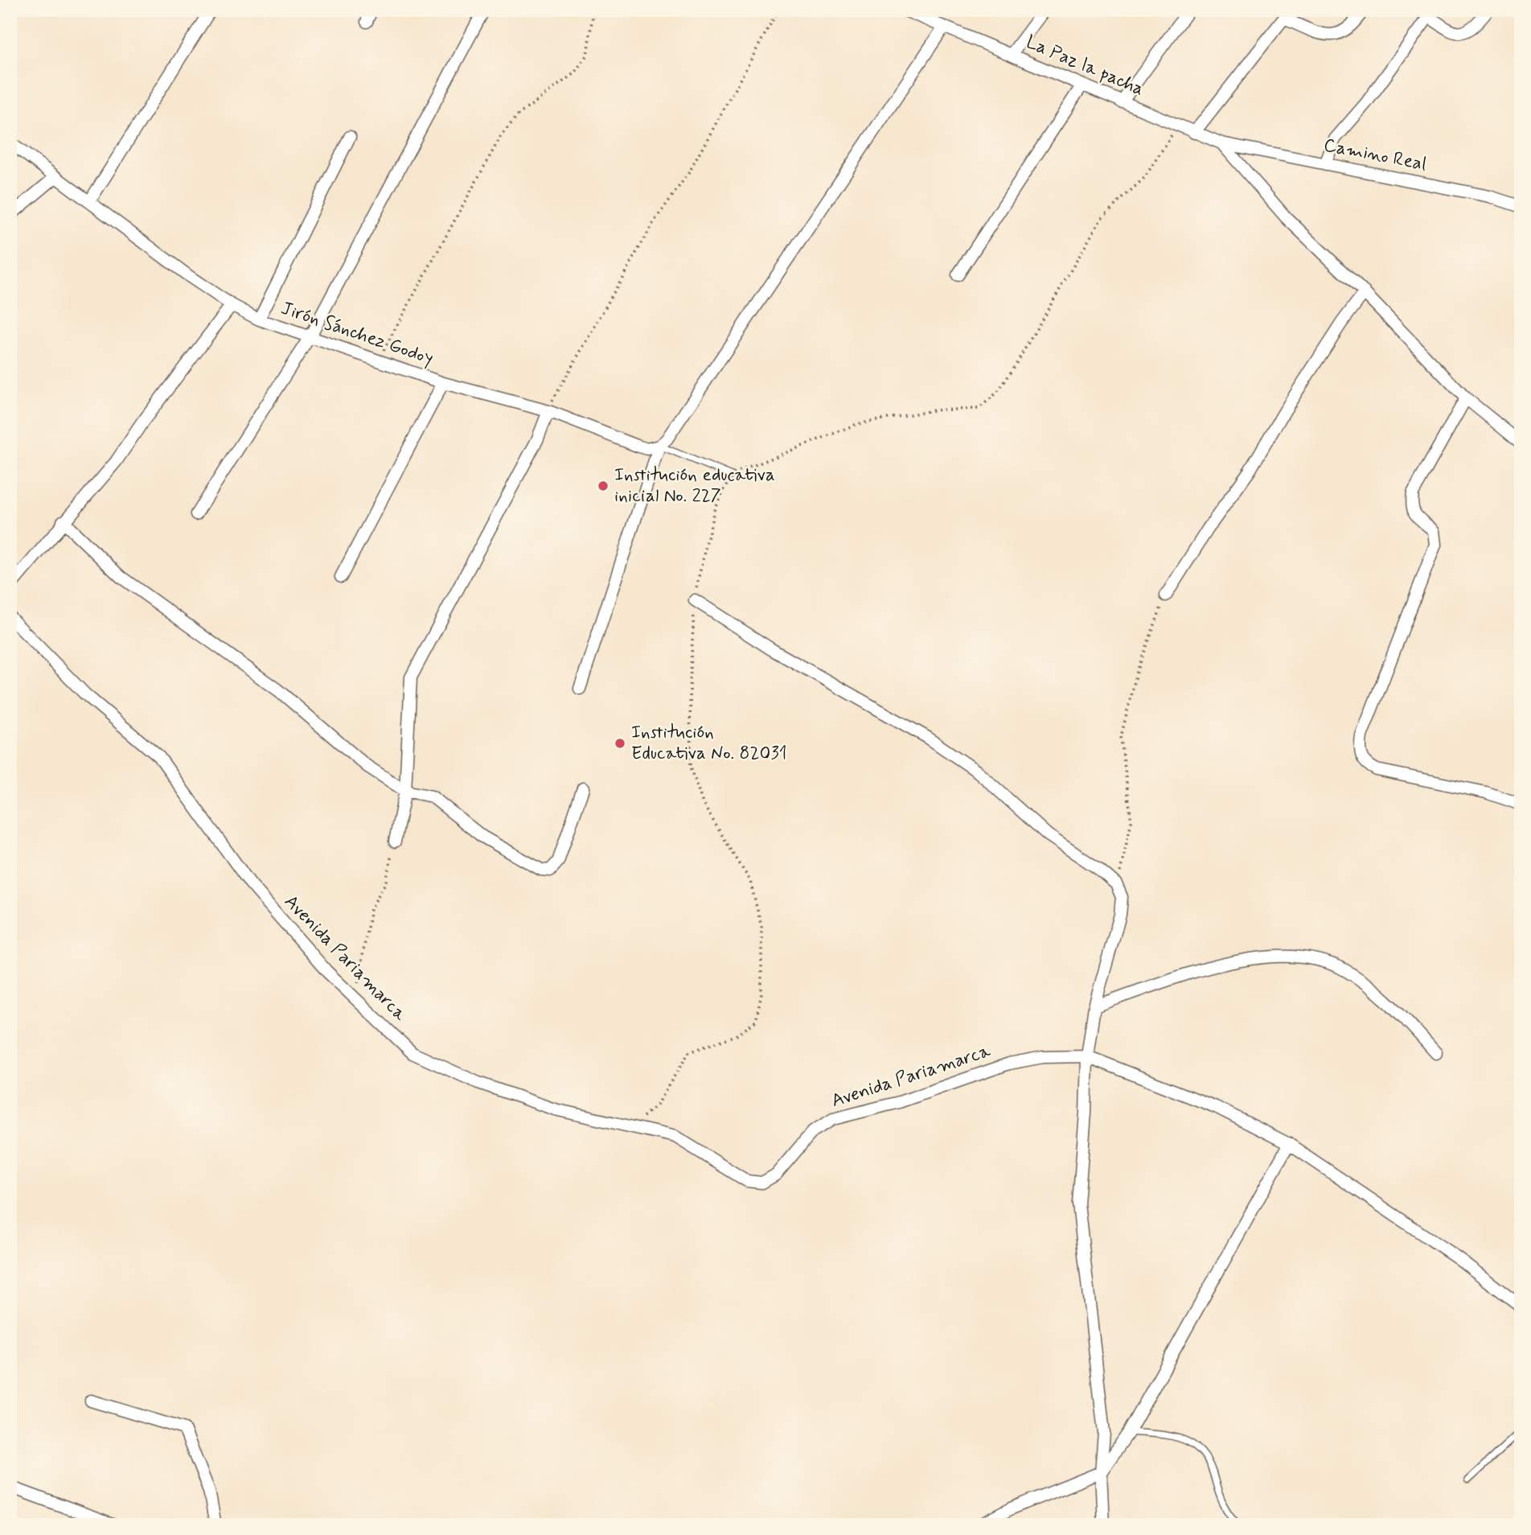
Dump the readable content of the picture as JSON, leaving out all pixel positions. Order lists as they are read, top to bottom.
{
  "streets": {
    "street": [
      "La Paz la pacha",
      "Camino Real",
      "Jirón Sánchez Godoy",
      "Avenida Pariamarca"
    ]
  },
  "crossings": [
    ["La Paz la pacha", "Camino Real"]
  ],
  "places": ["Institución educativa inicial No. 227", "Institución Educativa No. 82031"]
}
